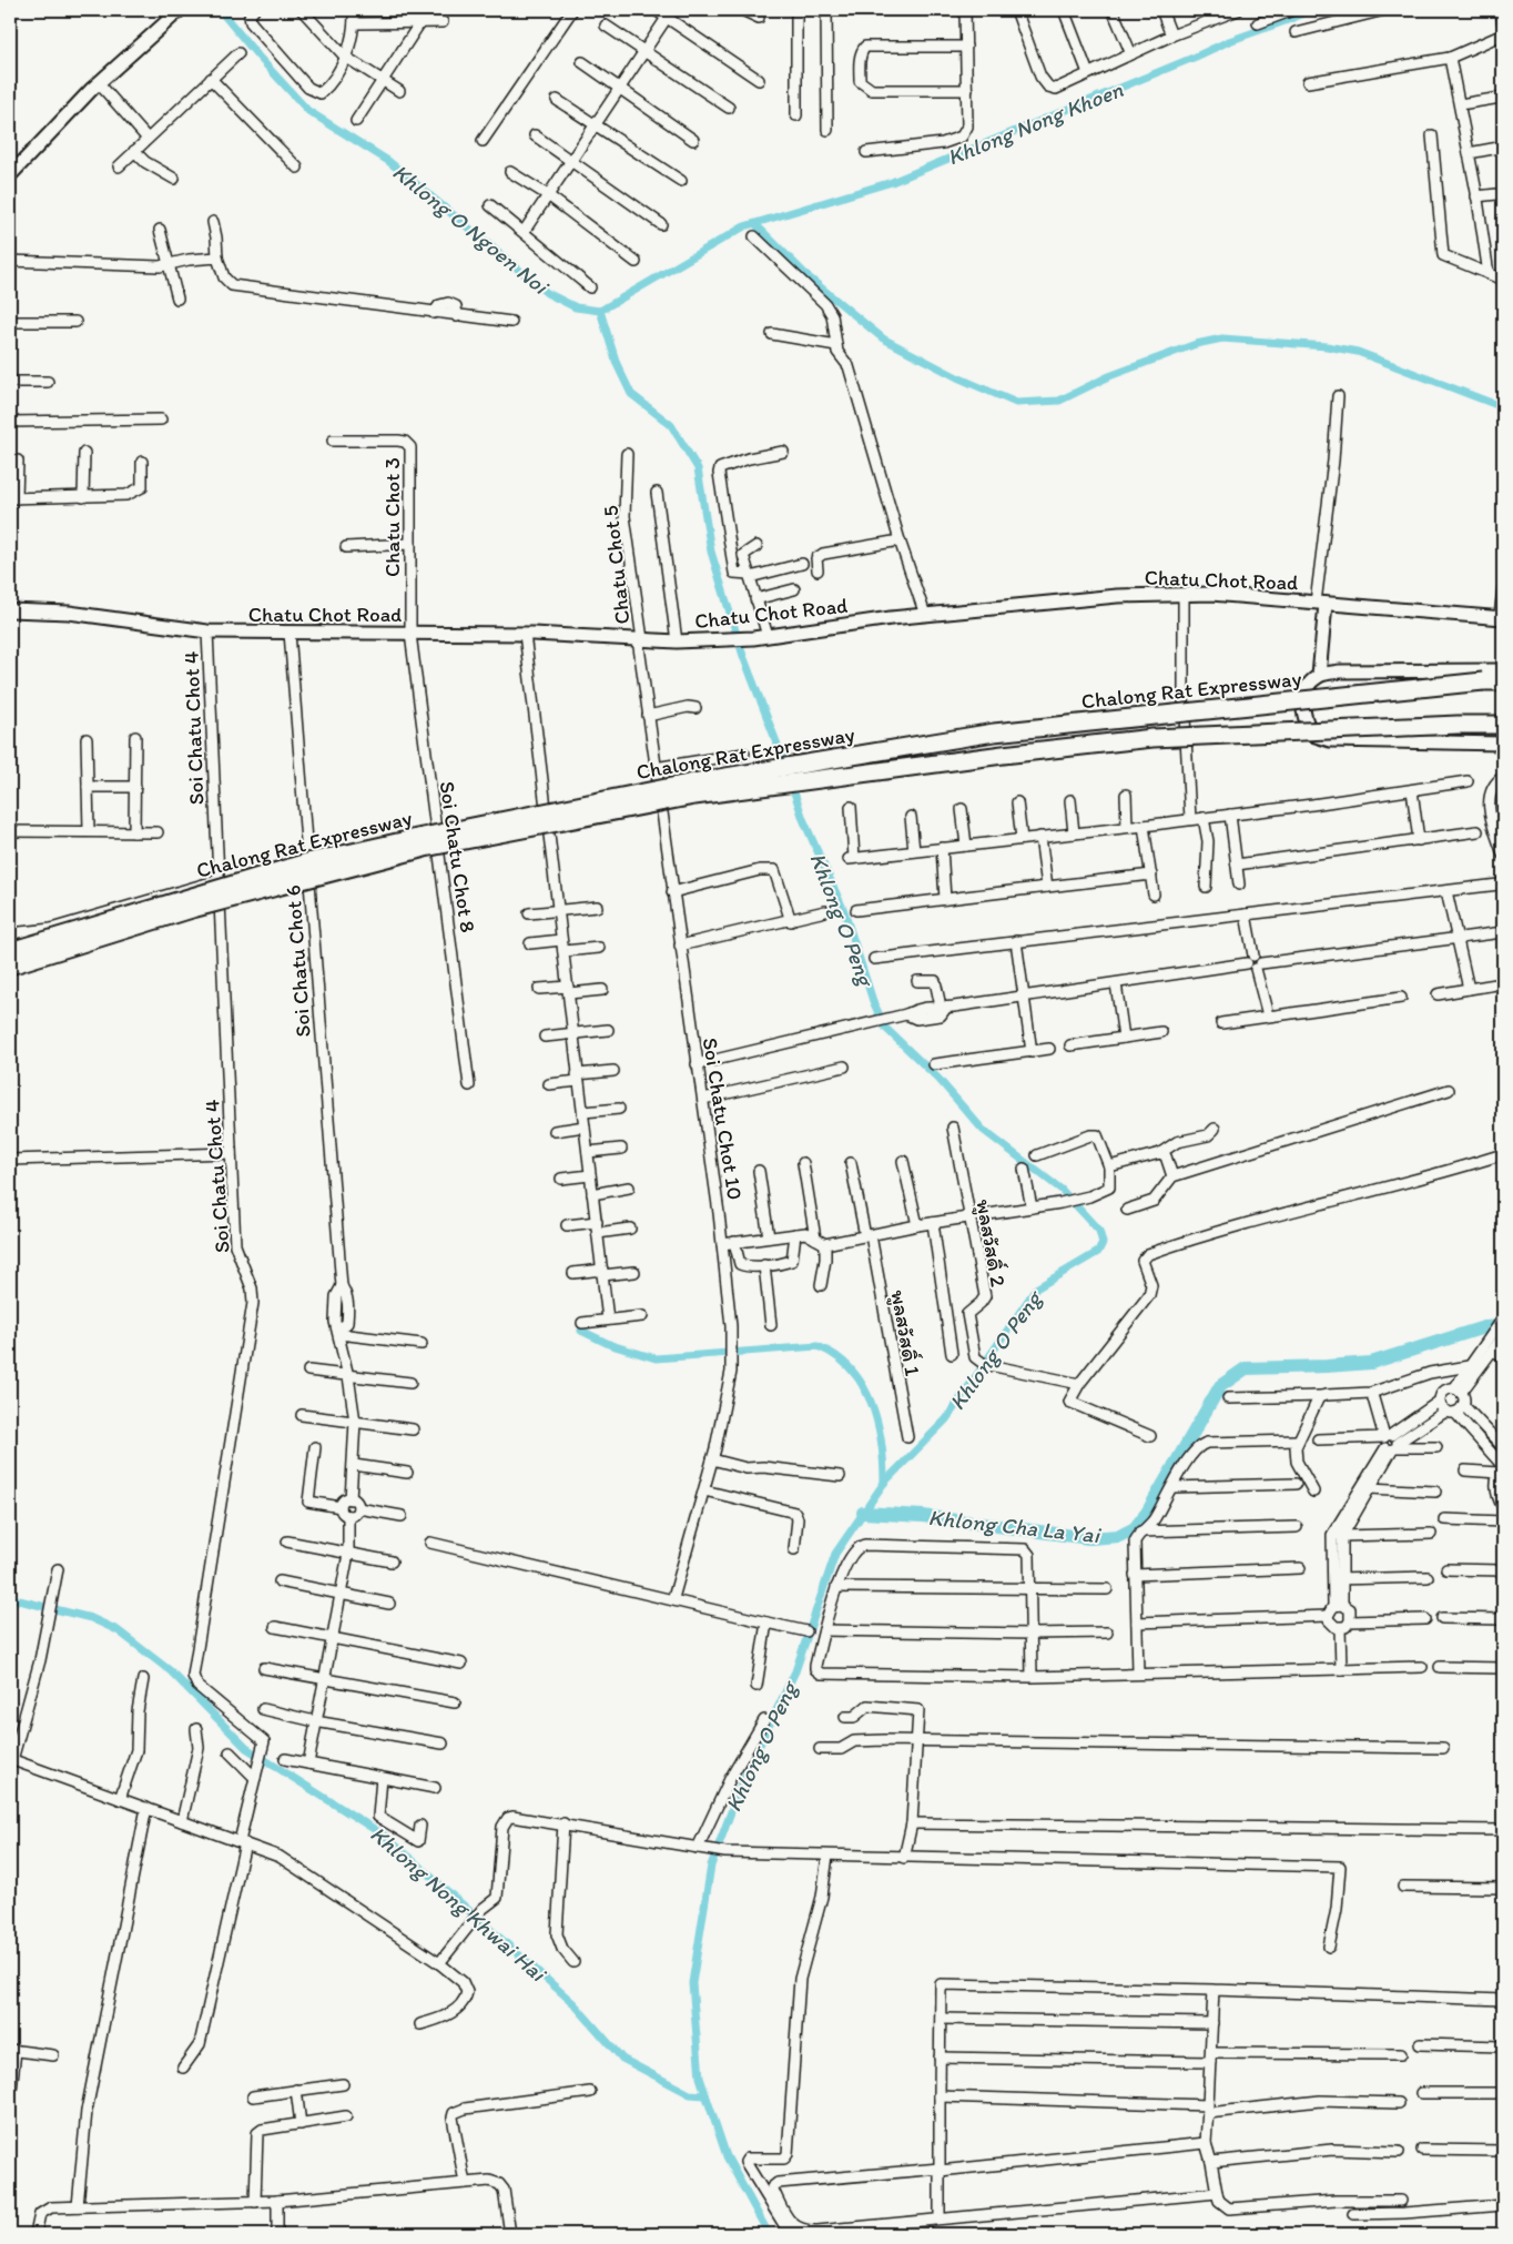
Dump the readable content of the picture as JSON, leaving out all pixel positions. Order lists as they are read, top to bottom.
{
  "streets": {
    "highway": ["Chalong Rat Expressway"],
    "street": [
      "Chatu Chot 3",
      "Chatu Chot 5",
      "Chatu Chot Road",
      "Soi Chatu Chot 4",
      "Soi Chatu Chot 8",
      "Soi Chatu Chot 6",
      "Soi Chatu Chot 10",
      "พูลสวัสดิ์ 2",
      "พูลสวัสดิ์ 1"
    ]
  },
  "crossings": [
    ["Chatu Chot 3", "Chatu Chot Road"],
    ["Chatu Chot 3", "Soi Chatu Chot 8"],
    ["Chatu Chot 5", "Chatu Chot Road"],
    ["Chatu Chot 5", "Soi Chatu Chot 10"],
    ["Chatu Chot Road", "Soi Chatu Chot 4"],
    ["Chatu Chot Road", "Soi Chatu Chot 8"],
    ["Chatu Chot Road", "Soi Chatu Chot 6"],
    ["Chatu Chot Road", "Soi Chatu Chot 10"]
  ],
  "water": [
    "Khlong Nong Khoen",
    "Khlong O Ngoen Noi",
    "Khlong O Peng",
    "Khlong Cha La Yai",
    "Khlong Nong Khwai Hai"
  ]
}
